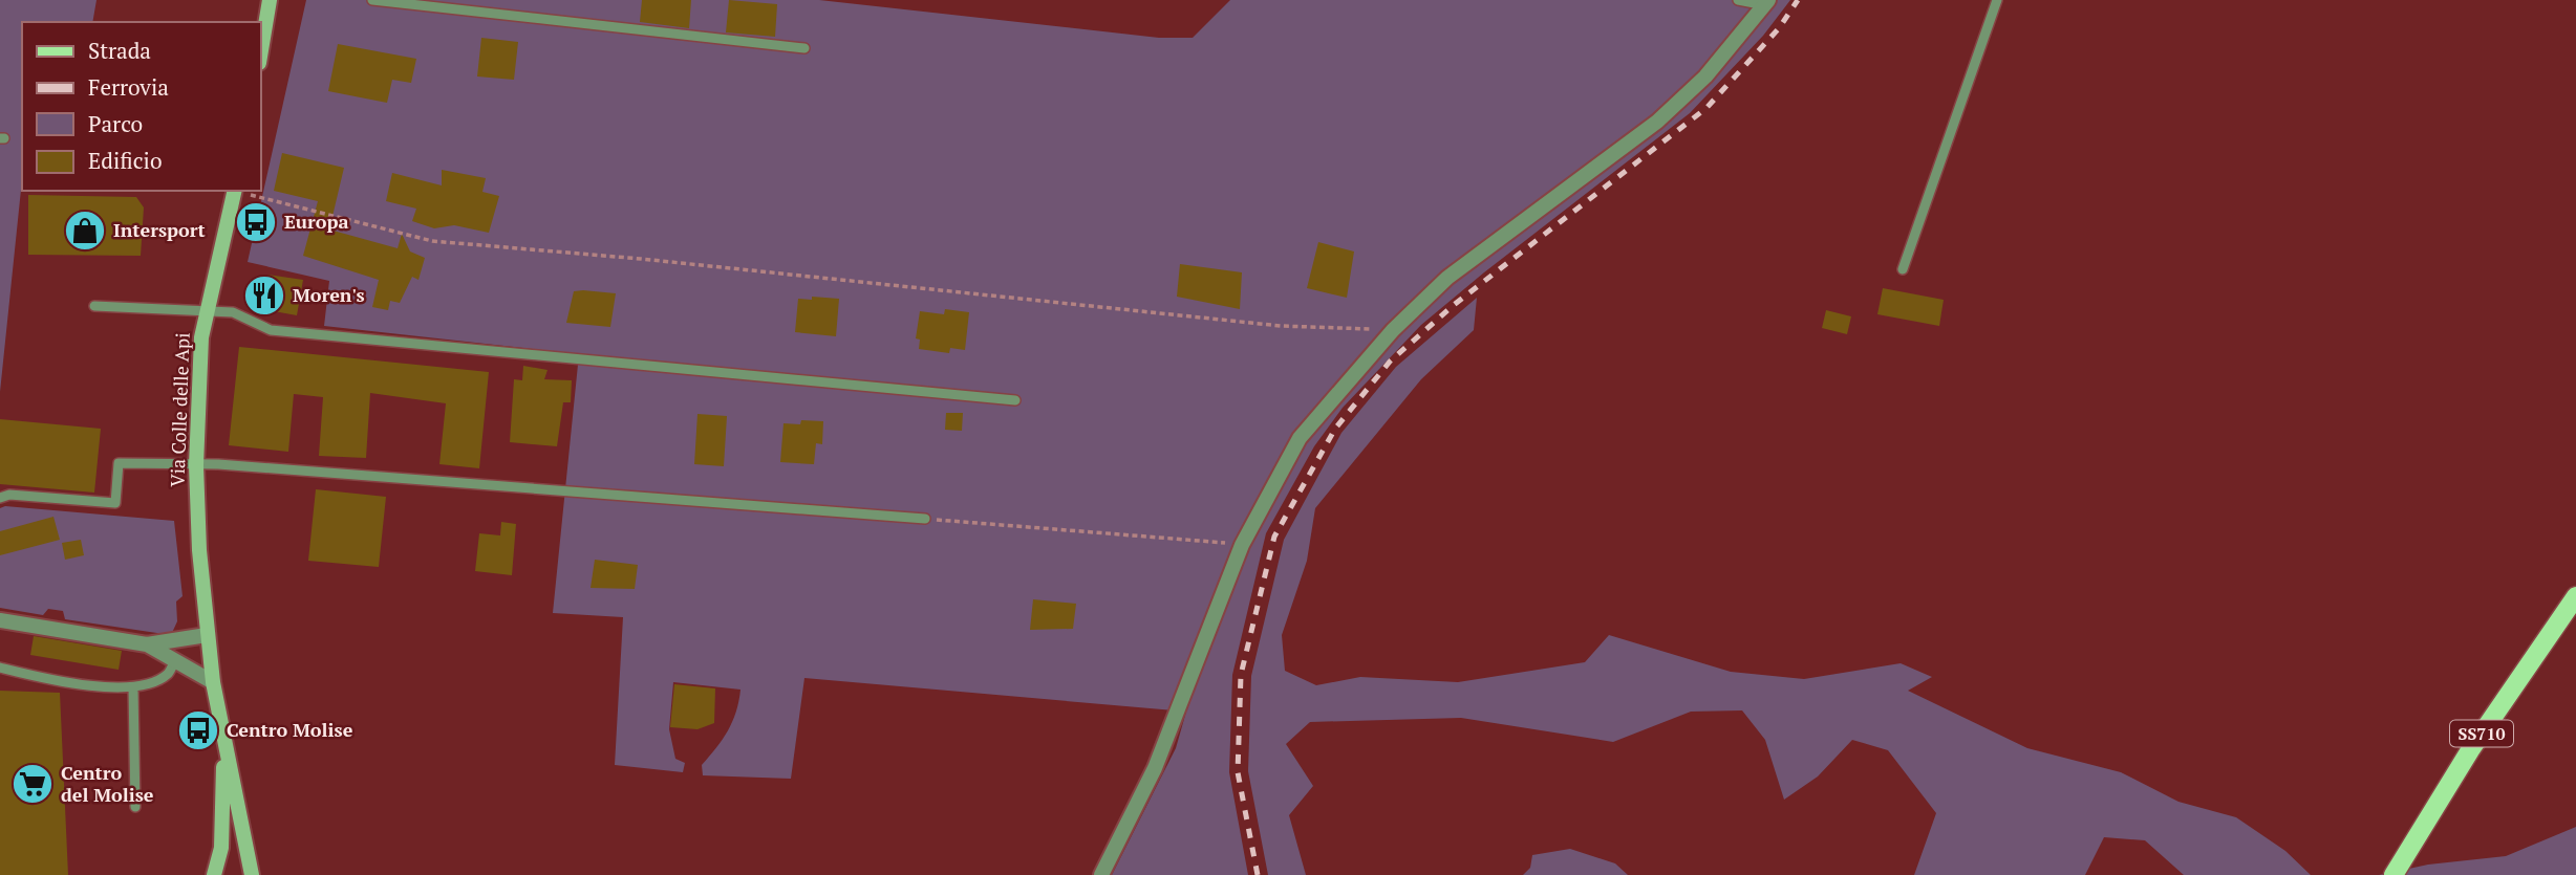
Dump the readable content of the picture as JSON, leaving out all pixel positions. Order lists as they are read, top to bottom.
{
  "streets": {
    "main road": ["Via Colle delle Api", "SS710"]
  },
  "places": {
    "bus stop": ["Europa", "Centro Molise"],
    "shop": ["Intersport"],
    "restaurant": ["Moren's"],
    "supermarket": ["Centro del Molise"]
  },
  "legend": [
    "Strada",
    "Ferrovia",
    "Parco",
    "Edificio"
  ]
}
